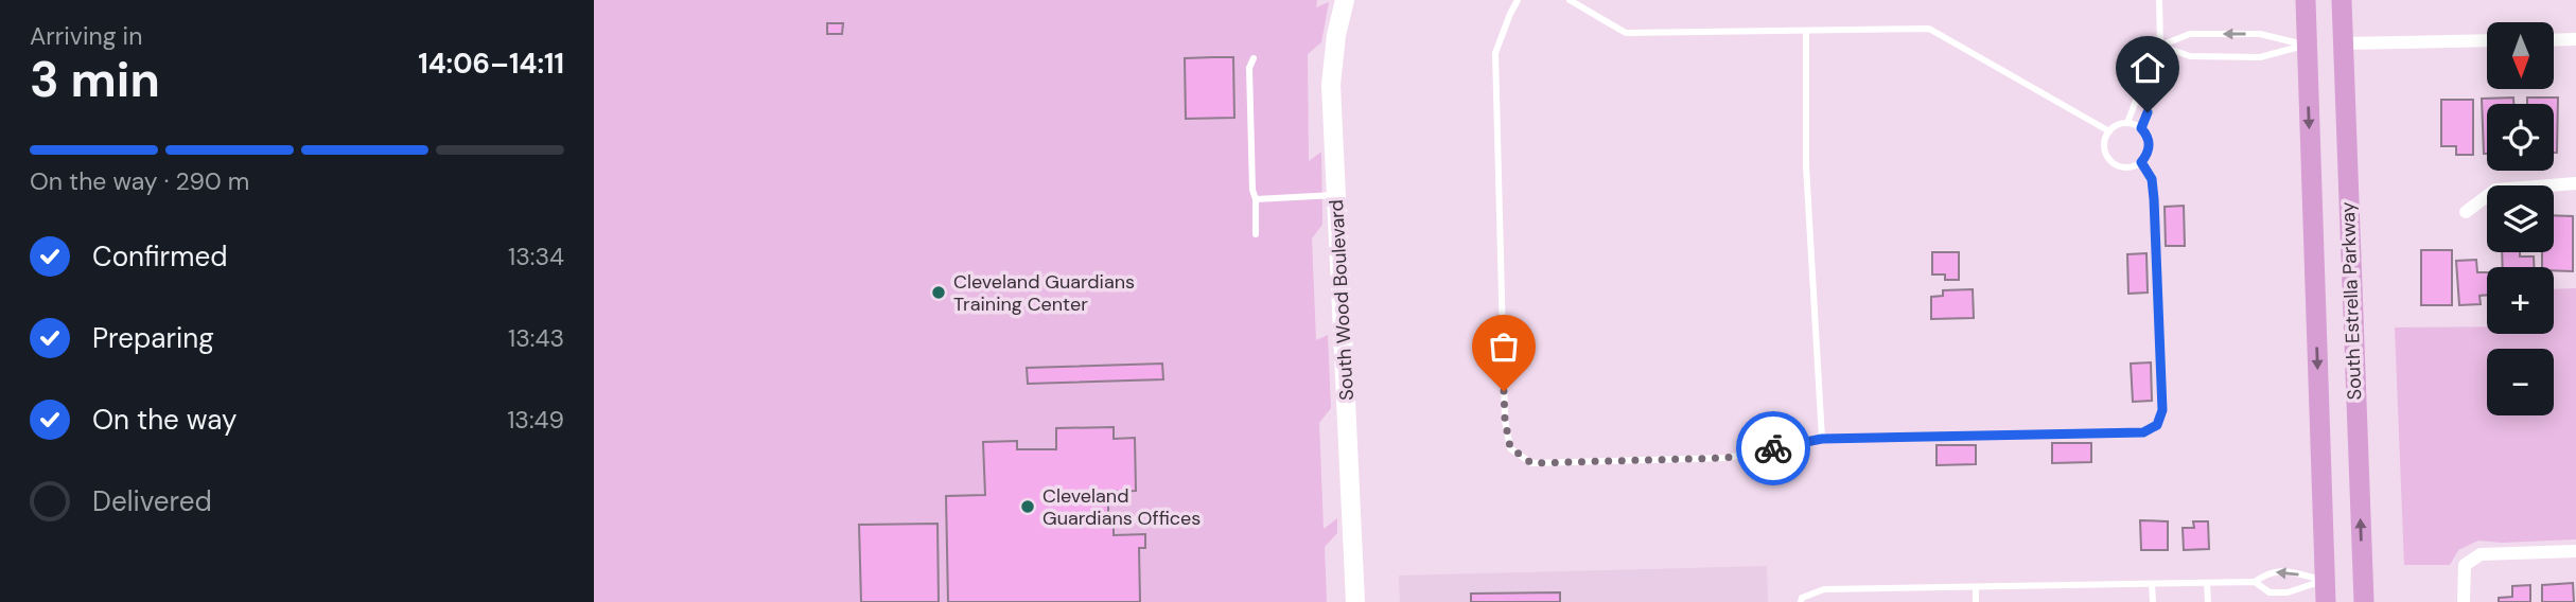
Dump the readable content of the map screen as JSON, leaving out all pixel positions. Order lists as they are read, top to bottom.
{
  "streets": {
    "main road": ["South Estrella Parkway"],
    "street": ["South Wood Boulevard"]
  },
  "places": ["Cleveland Guardians Training Center", "Cleveland Guardians Offices"],
  "north": "bottom",
  "page": {
    "heading": ["3 min", "Arriving in", "14:06–14:11"],
    "map_buttons": ["+", "−"],
    "bar": "On the way · 290 m",
    "list": [
      ["Confirmed", "13:34"],
      ["Preparing", "13:43"],
      ["On the way", "13:49"],
      "Delivered"
    ]
  }
}
